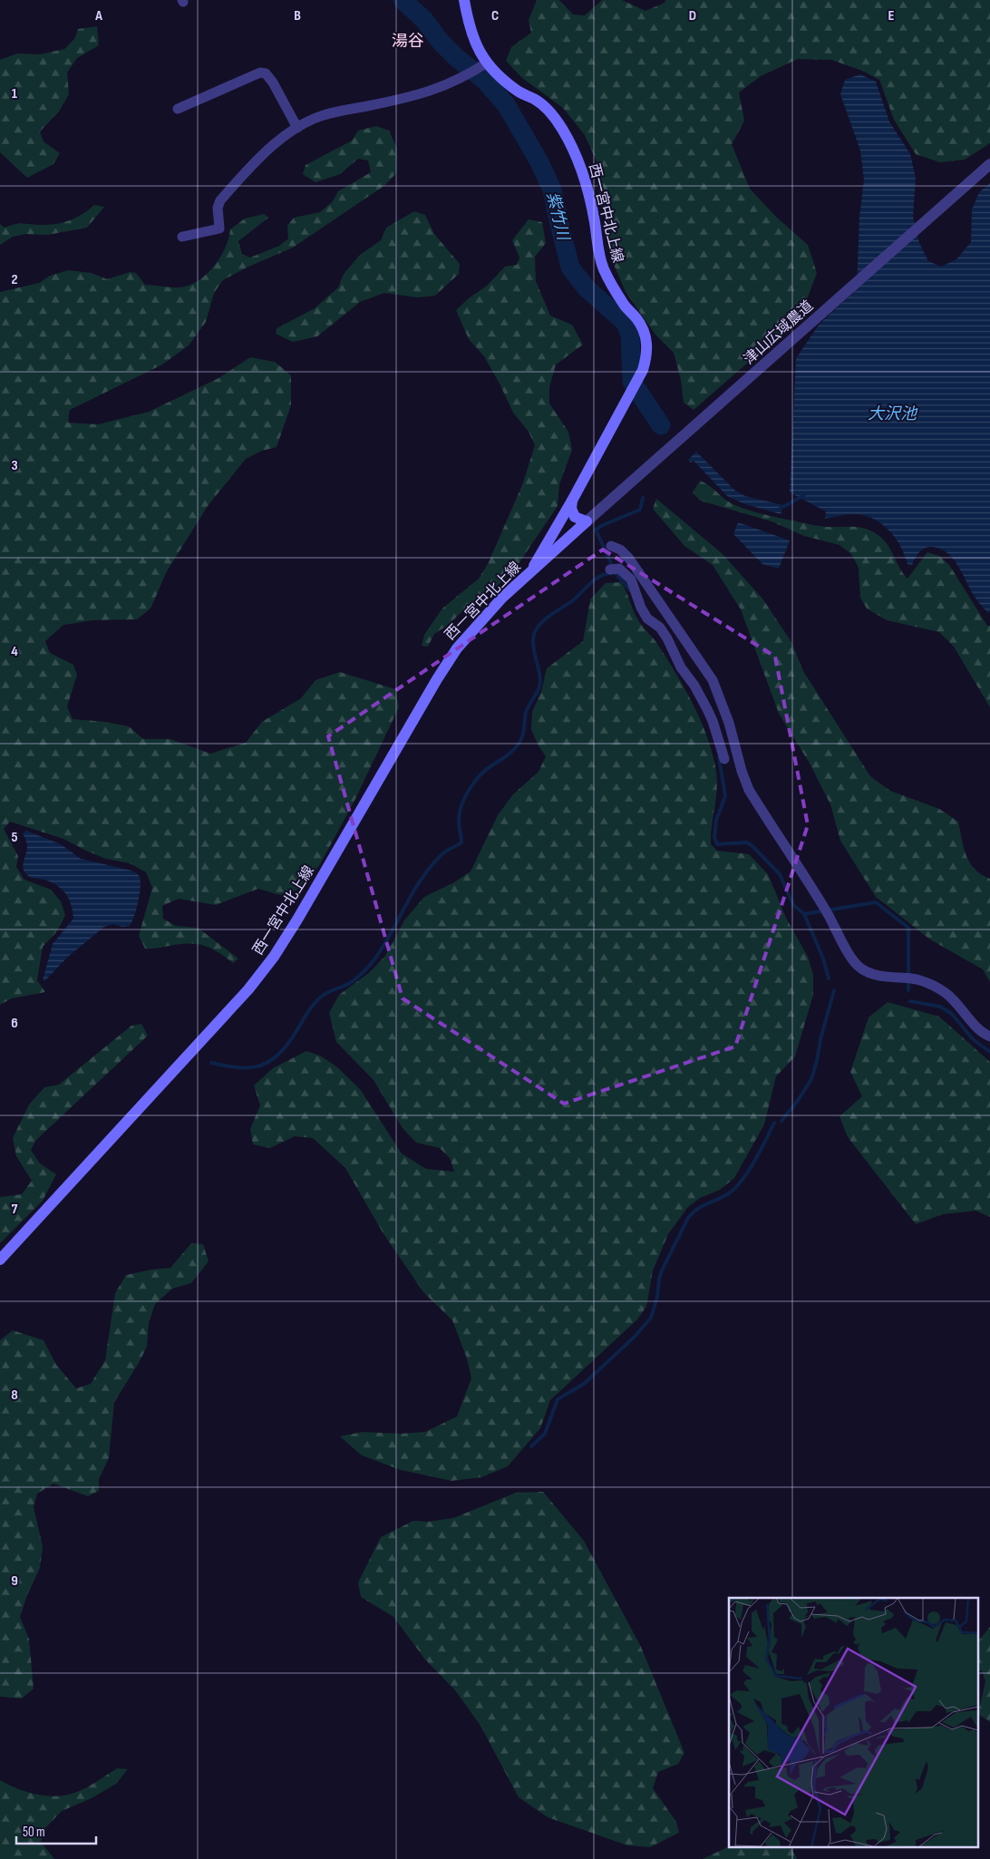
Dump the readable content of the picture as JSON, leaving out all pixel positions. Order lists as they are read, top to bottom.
{
  "streets": {
    "main road": ["西一宮中北上線"],
    "street": ["津山広域農道"]
  },
  "crossings": [
    ["西一宮中北上線", "津山広域農道"]
  ],
  "districts": ["湯谷"],
  "water": ["紫竹川", "大沢池"],
  "scale_bar": "50 m",
  "grid": {
    "columns": [
      "A",
      "B",
      "C",
      "D",
      "E"
    ],
    "rows": [
      "1",
      "2",
      "3",
      "4",
      "5",
      "6",
      "7",
      "8",
      "9"
    ]
  }
}
